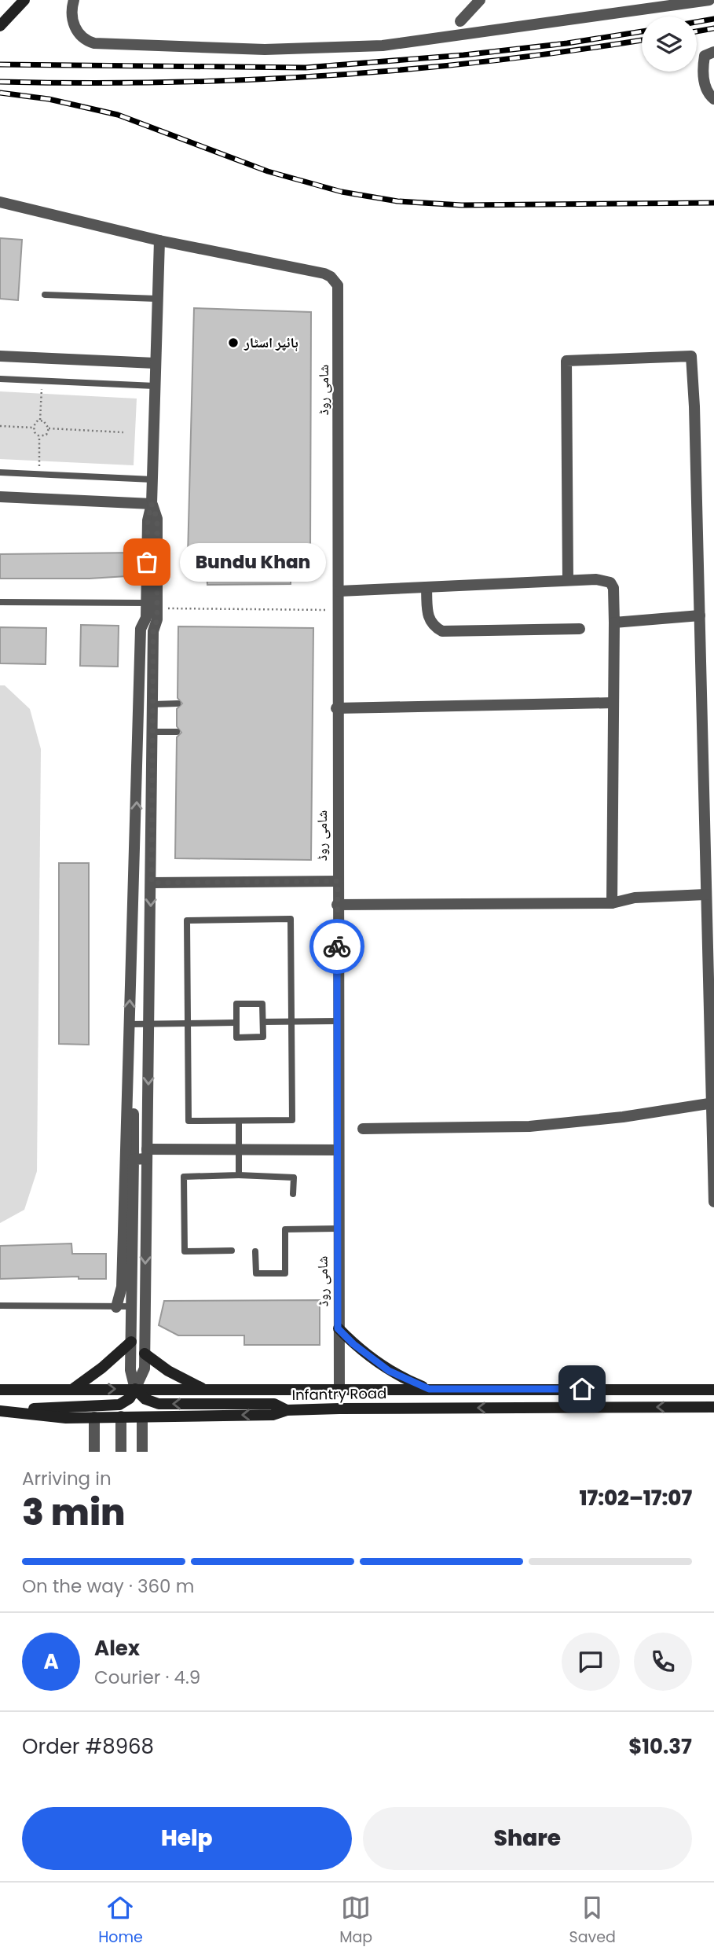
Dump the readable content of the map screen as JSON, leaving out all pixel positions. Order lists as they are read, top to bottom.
{
  "streets": {
    "main road": ["Infantry Road"],
    "street": ["شامی روڈ"]
  },
  "crossings": [
    ["شامی روڈ", "Infantry Road"]
  ],
  "places": ["ہائپر اسٹار", "Bundu Khan"],
  "page": {
    "bubble": "Bundu Khan",
    "heading": ["3 min", "Arriving in", "17:02–17:07"],
    "panel": [
      "Alex",
      "Courier · 4.9",
      "Order #8968",
      "$10.37"
    ],
    "bar": "On the way · 360 m",
    "round": "A",
    "buttons": ["Help", "Share"],
    "tabs": ["Home", "Map", "Saved"]
  }
}
